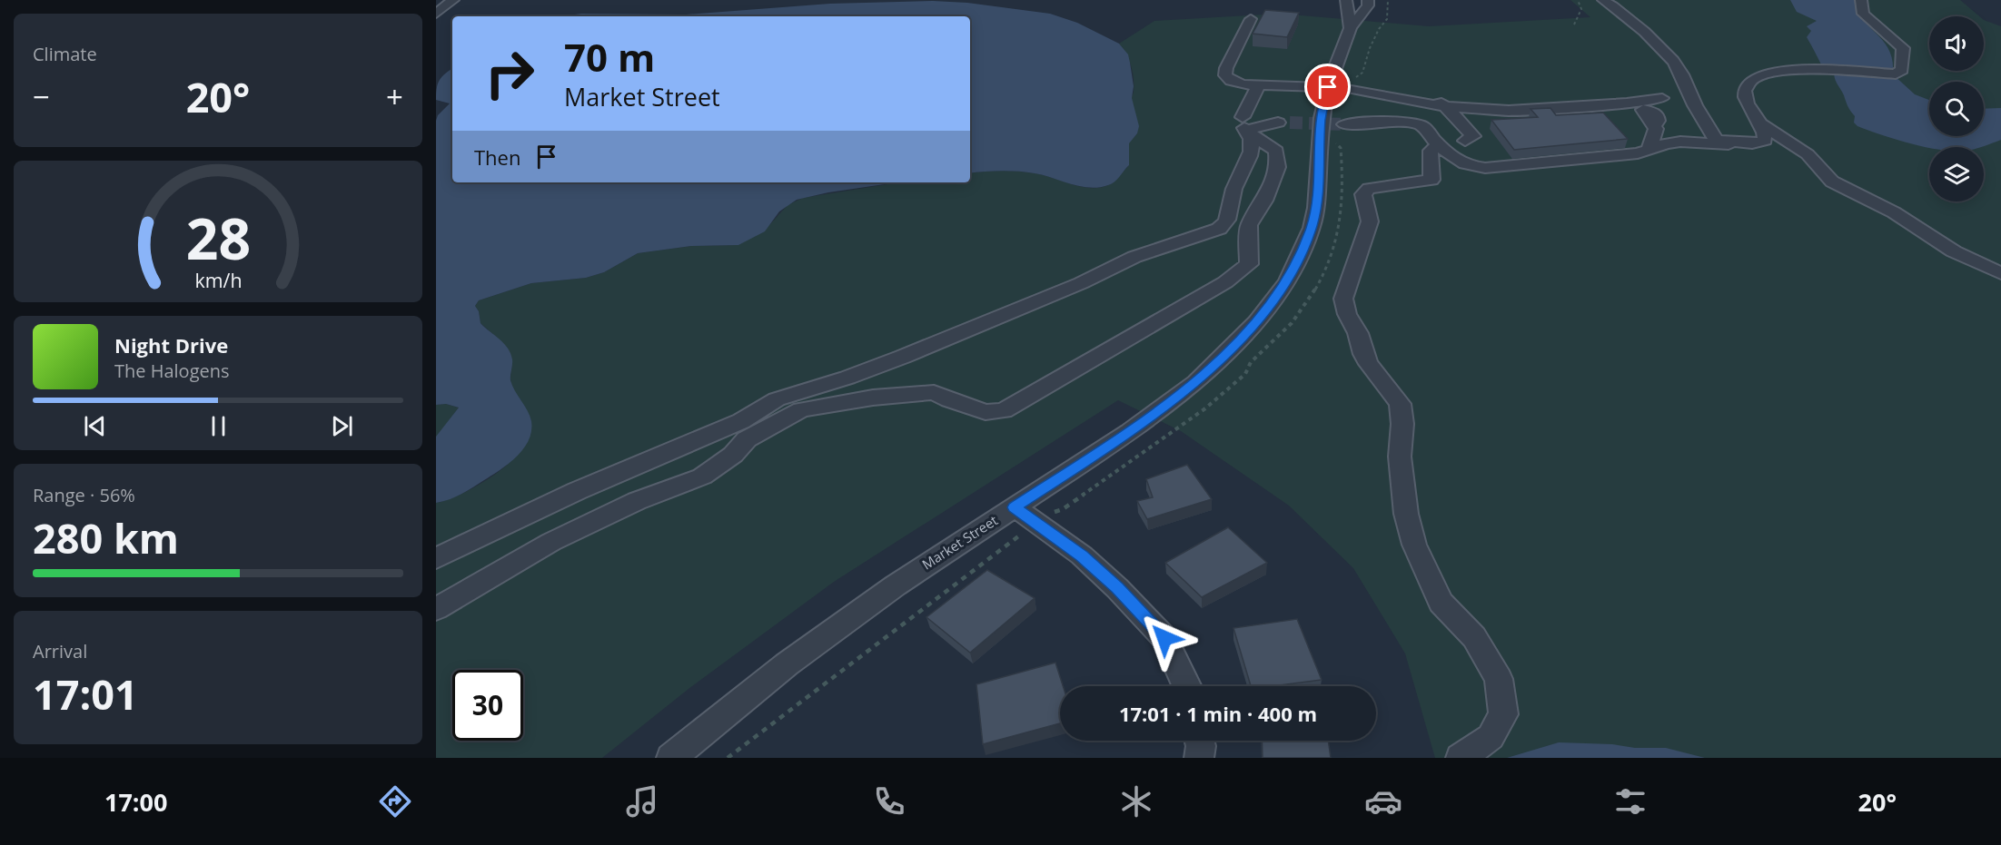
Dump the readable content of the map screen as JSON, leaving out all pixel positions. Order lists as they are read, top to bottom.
{
  "streets": {
    "street": ["Market Street"]
  },
  "page": {
    "tile": [
      "Climate",
      ["Range · 56%", "280 km"],
      ["Arrival", "17:01"]
    ],
    "turn": ["70 m", "Market Street"],
    "heat": ["−", "20°", "+"],
    "then": "Then",
    "song": ["Night Drive", "The Halogens"],
    "limit": "30",
    "trip": "17:01 · 1 min · 400 m",
    "tabs": ["17:00", "20°"],
    "gauge": ["28", "km/h"]
  }
}
